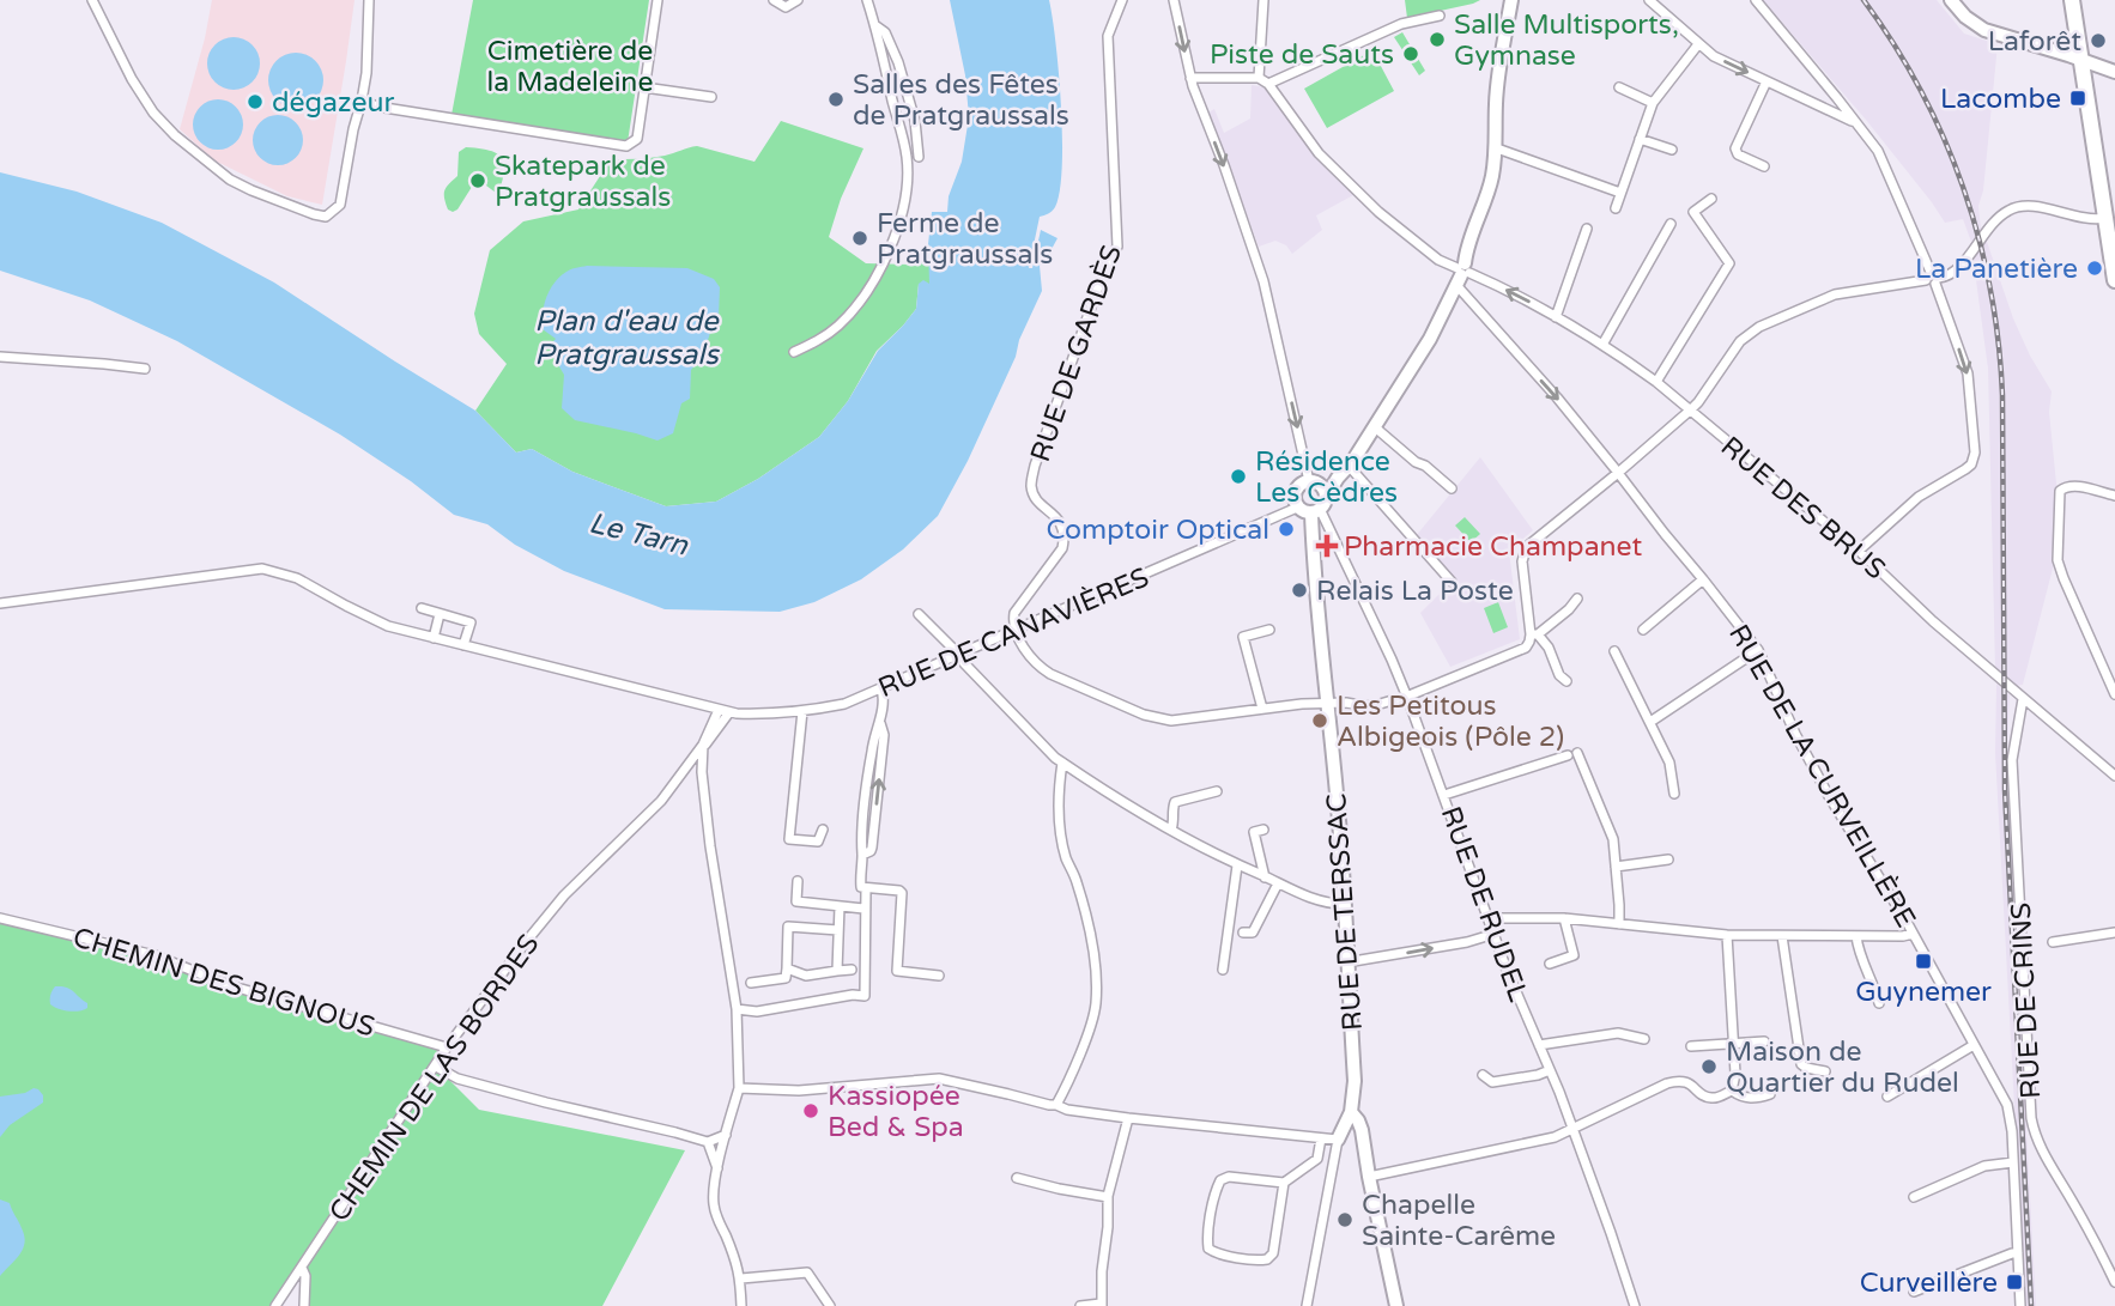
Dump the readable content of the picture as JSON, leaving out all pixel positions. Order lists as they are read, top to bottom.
{
  "streets": {
    "street": [
      "RUE DE GARDÈS",
      "RUE DES BRUS",
      "RUE DE CANAVIÈRES",
      "RUE DE LA CURVEILLÈRE",
      "RUE DE RUDEL",
      "RUE DE TERSSAC",
      "CHEMIN DES BIGNOUS",
      "RUE DE CRINS",
      "CHEMIN DE LAS BORDES"
    ]
  },
  "crossings": [
    ["RUE DE GARDÈS", "RUE DE CANAVIÈRES"],
    ["RUE DES BRUS", "RUE DE LA CURVEILLÈRE"],
    ["RUE DES BRUS", "RUE DE CRINS"],
    ["RUE DE CANAVIÈRES", "RUE DE RUDEL"],
    ["RUE DE CANAVIÈRES", "RUE DE TERSSAC"],
    ["RUE DE RUDEL", "RUE DE TERSSAC"],
    ["CHEMIN DES BIGNOUS", "CHEMIN DE LAS BORDES"]
  ],
  "water": ["Plan d'eau de Pratgraussals", "Le Tarn"],
  "parks": ["Cimetière de la Madeleine"],
  "places": {
    "other": [
      "Salle Multisports, Gymnase",
      "Laforêt",
      "Piste de Sauts",
      "Salles des Fêtes de Pratgraussals",
      "dégazeur",
      "Skatepark de Pratgraussals",
      "Ferme de Pratgraussals",
      "La Panetière",
      "Résidence Les Cèdres",
      "Comptoir Optical",
      "Relais La Poste",
      "Les Petitous Albigeois (Pôle 2)",
      "Maison de Quartier du Rudel",
      "Kassiopée Bed & Spa",
      "Chapelle Sainte-Carême"
    ],
    "transit": ["Lacombe", "Guynemer", "Curveillère"],
    "health": ["Pharmacie Champanet"]
  }
}
